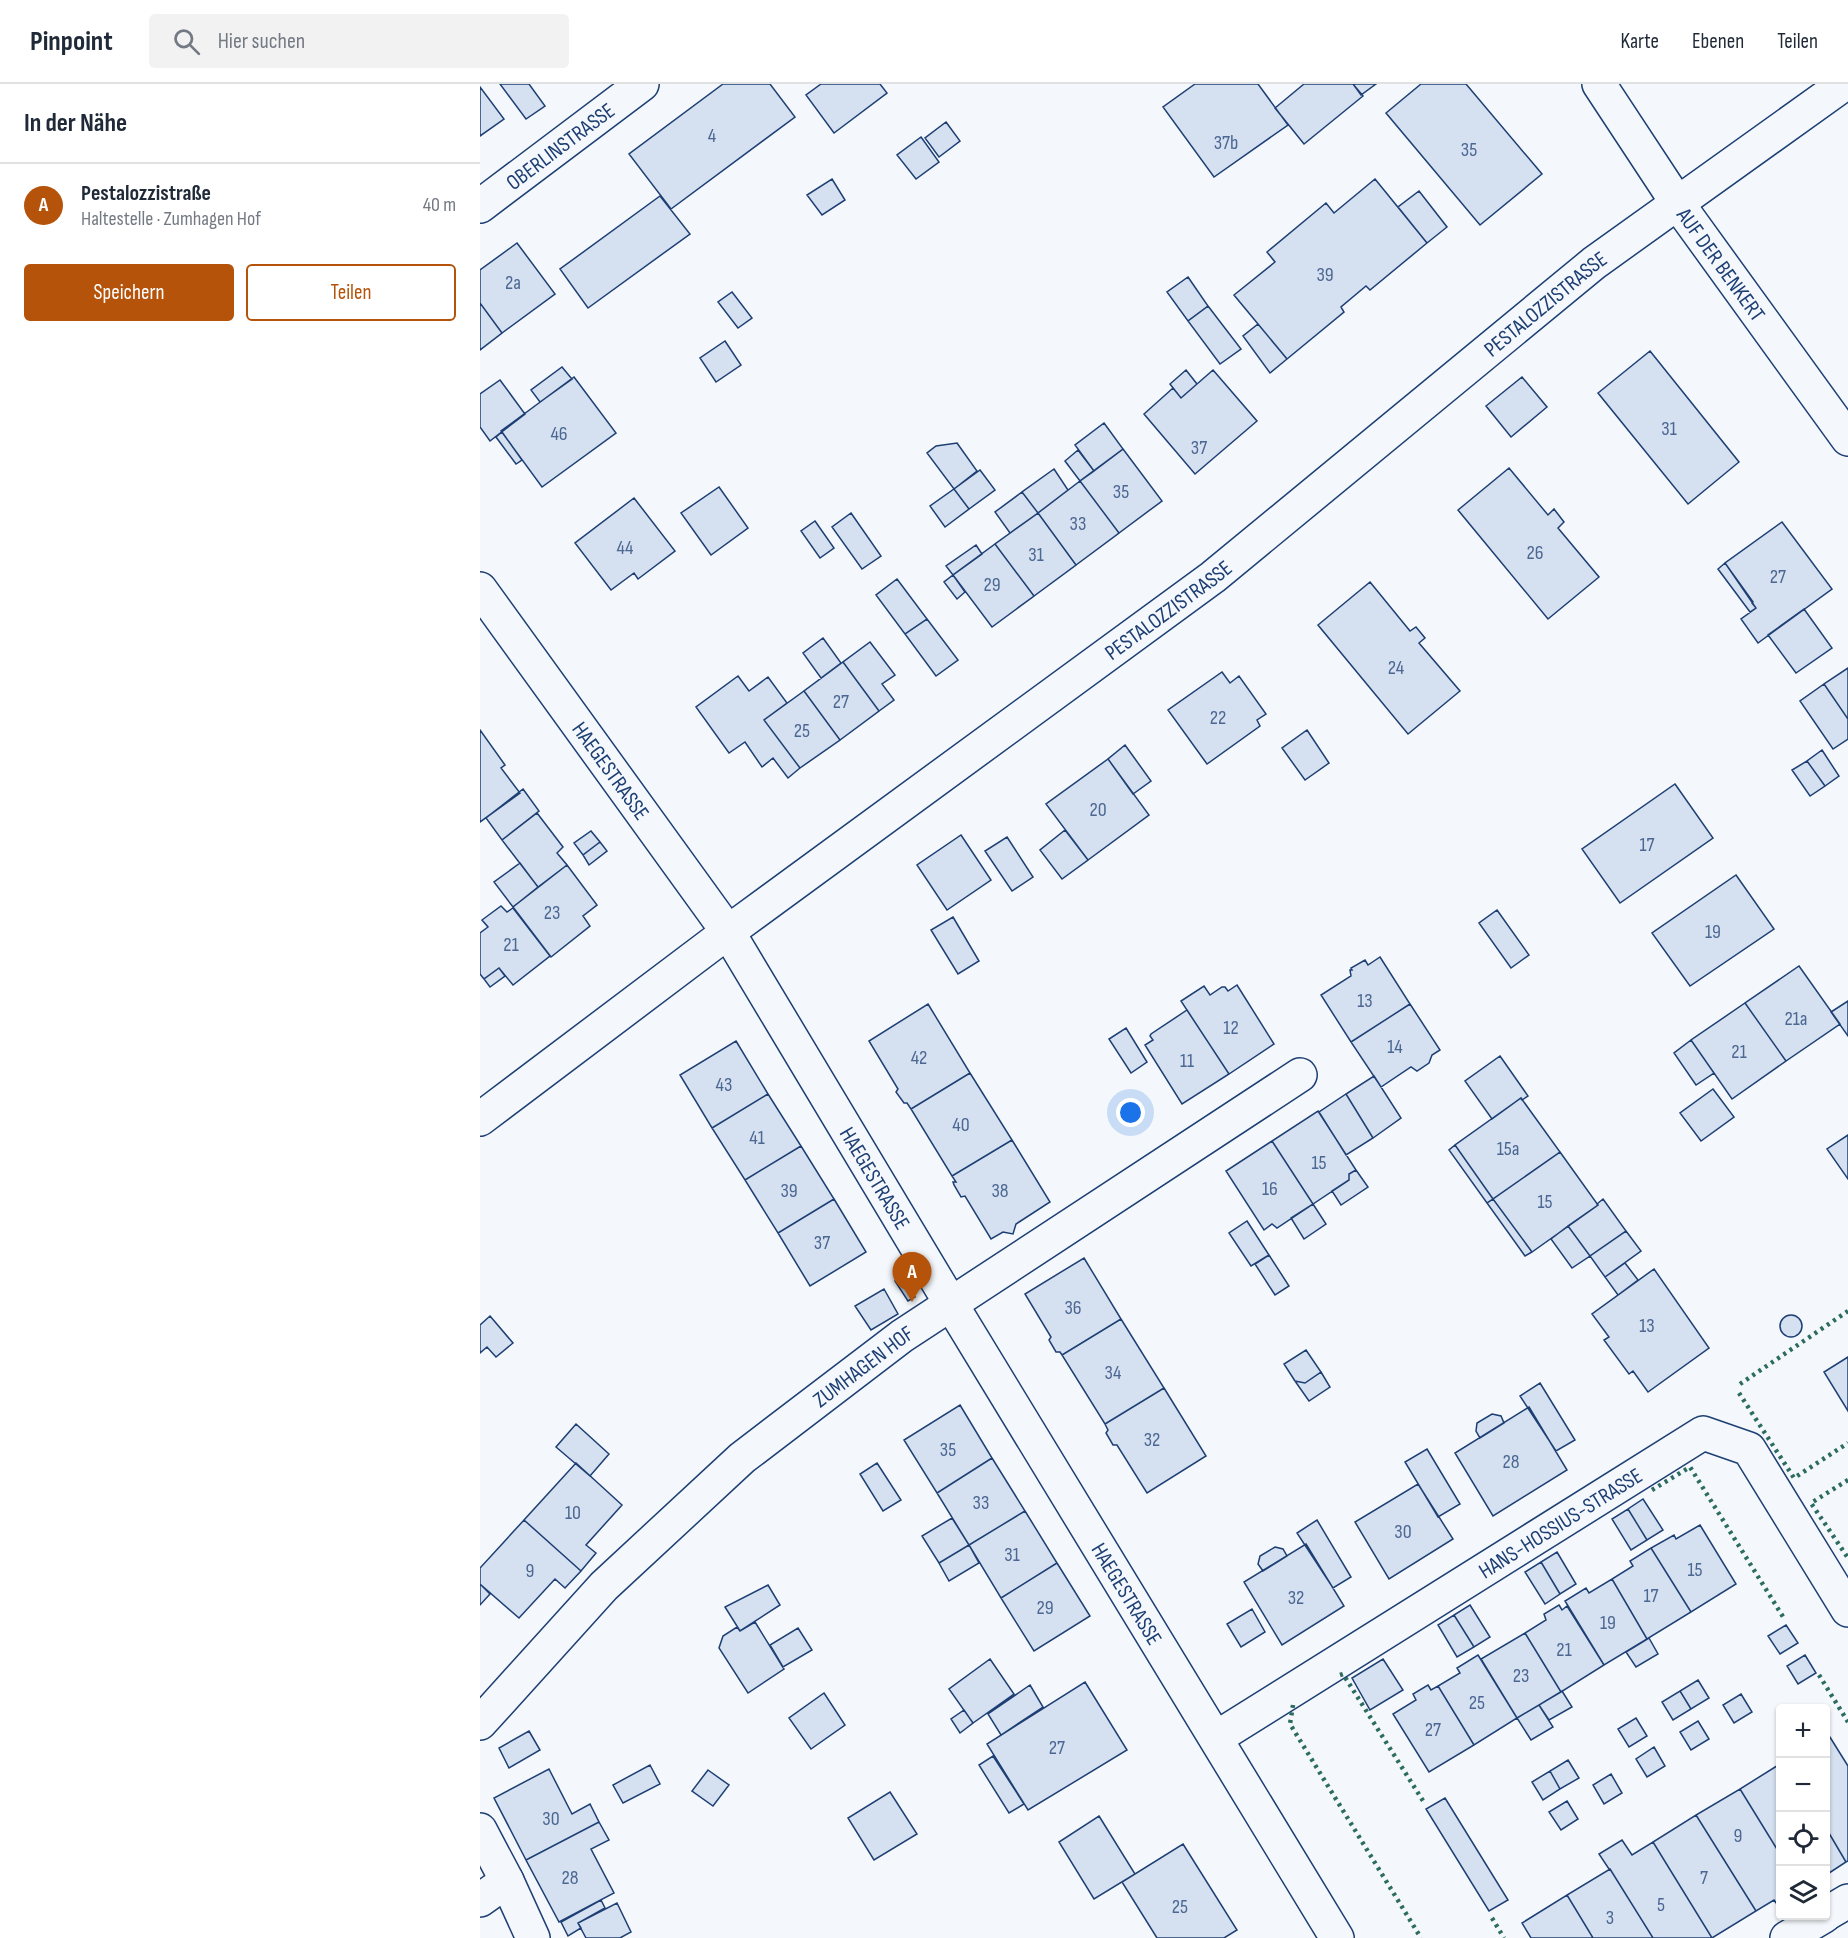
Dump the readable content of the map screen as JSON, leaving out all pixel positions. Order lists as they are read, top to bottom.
{
  "streets": {
    "street": [
      "OBERLINSTRASSE",
      "AUF DER BENKERT",
      "PESTALOZZISTRASSE",
      "HAEGESTRASSE",
      "ZUMHAGEN HOF",
      "HANS-HOSSIUS-STRASSE"
    ]
  },
  "crossings": [
    ["AUF DER BENKERT", "PESTALOZZISTRASSE"],
    ["PESTALOZZISTRASSE", "HAEGESTRASSE"],
    ["HAEGESTRASSE", "ZUMHAGEN HOF"],
    ["HAEGESTRASSE", "HANS-HOSSIUS-STRASSE"]
  ],
  "house_numbers": [
    "4",
    "37b",
    "35",
    "39",
    "2a",
    "31",
    "46",
    "37",
    "35",
    "33",
    "44",
    "26",
    "31",
    "27",
    "29",
    "24",
    "27",
    "22",
    "25",
    "20",
    "17",
    "23",
    "19",
    "21",
    "13",
    "21a",
    "12",
    "14",
    "21",
    "42",
    "11",
    "43",
    "40",
    "41",
    "15a",
    "15",
    "16",
    "39",
    "38",
    "15",
    "37",
    "36",
    "13",
    "34",
    "32",
    "35",
    "28",
    "33",
    "10",
    "30",
    "31",
    "15",
    "9",
    "17",
    "32",
    "29",
    "19",
    "21",
    "23",
    "25",
    "27",
    "27",
    "30",
    "9",
    "28",
    "7",
    "5",
    "25",
    "3"
  ],
  "page": {
    "header": "Pinpoint",
    "search": "Hier suchen",
    "nav": ["Karte", "Ebenen", "Teilen"],
    "heading": "In der Nähe",
    "list": [
      {
        "mark": "A",
        "name": "Pestalozzistraße",
        "note": "Haltestelle · Zumhagen Hof",
        "value": "40 m"
      }
    ],
    "buttons": ["Speichern", "Teilen"],
    "pins": "A",
    "map_buttons": ["+", "−"]
  }
}
